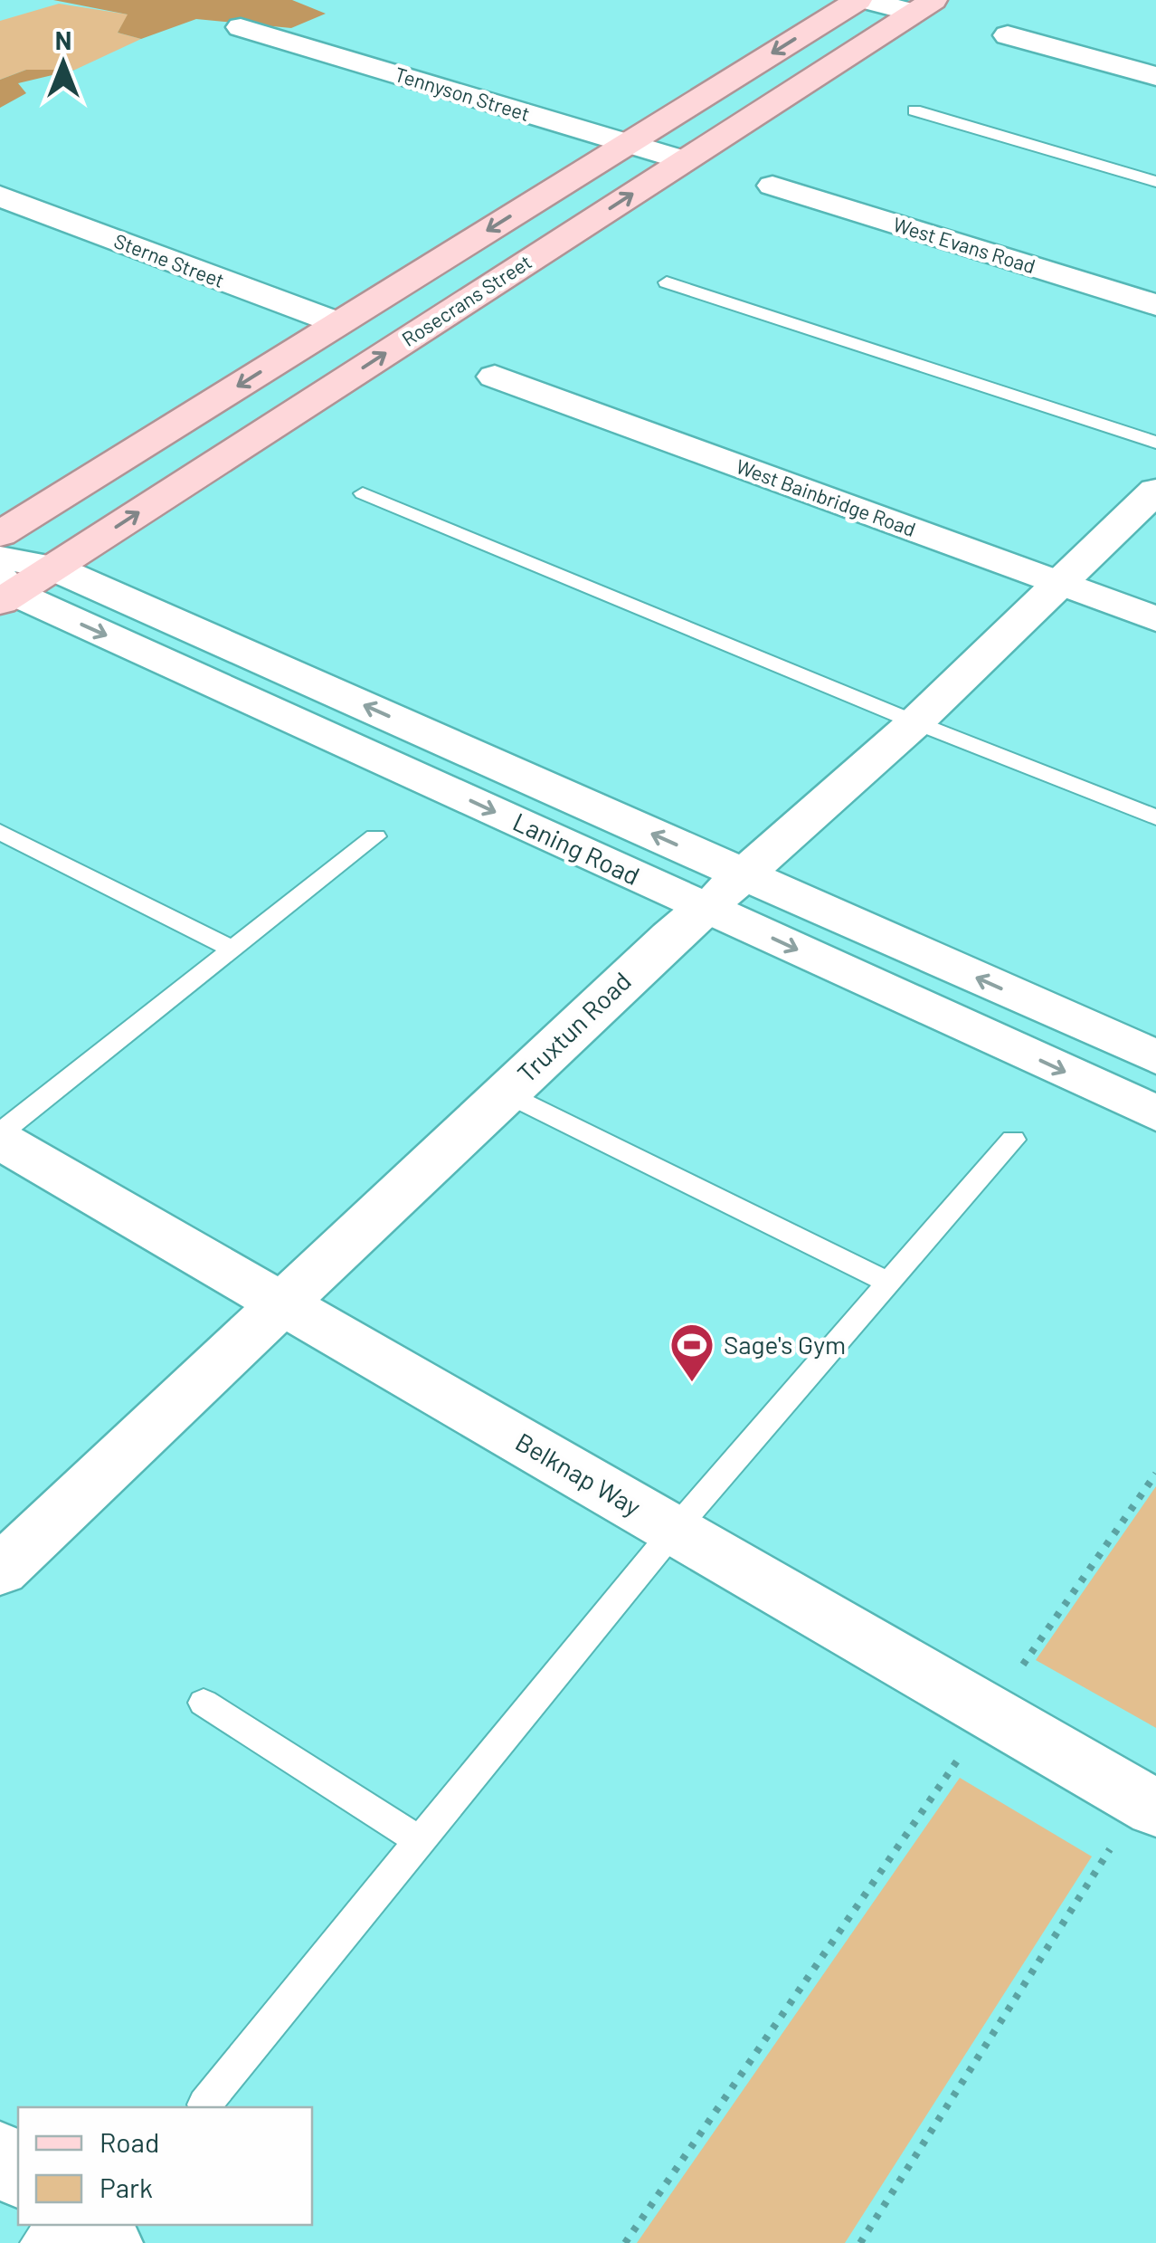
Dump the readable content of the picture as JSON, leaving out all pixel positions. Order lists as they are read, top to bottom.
{
  "streets": {
    "main road": ["Rosecrans Street"],
    "street": [
      "Tennyson Street",
      "West Evans Road",
      "Sterne Street",
      "West Bainbridge Road",
      "Laning Road",
      "Truxtun Road",
      "Belknap Way"
    ]
  },
  "crossings": [
    ["Tennyson Street", "Rosecrans Street"],
    ["Sterne Street", "Rosecrans Street"],
    ["Rosecrans Street", "Laning Road"],
    ["West Bainbridge Road", "Truxtun Road"],
    ["Laning Road", "Truxtun Road"],
    ["Truxtun Road", "Belknap Way"]
  ],
  "places": {
    "sports": ["Sage's Gym"]
  },
  "legend": ["Road", "Park"],
  "north": "top"
}
